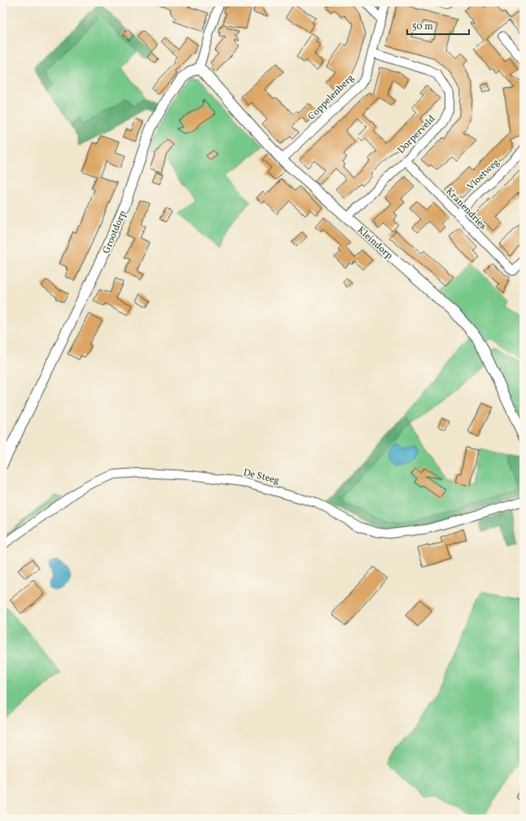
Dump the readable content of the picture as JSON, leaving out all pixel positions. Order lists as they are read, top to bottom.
{
  "streets": {
    "street": [
      "Coppelenberg",
      "Dorperveld",
      "Vloetweg",
      "Kranendries",
      "Grootdorp",
      "Kleindorp",
      "De Steeg"
    ]
  },
  "crossings": [
    ["Coppelenberg", "Dorperveld"],
    ["Coppelenberg", "Kleindorp"],
    ["Dorperveld", "Kranendries"],
    ["Dorperveld", "Kleindorp"],
    ["Vloetweg", "Kranendries"],
    ["Grootdorp", "Kleindorp"]
  ],
  "scale_bar": "50 m"
}
